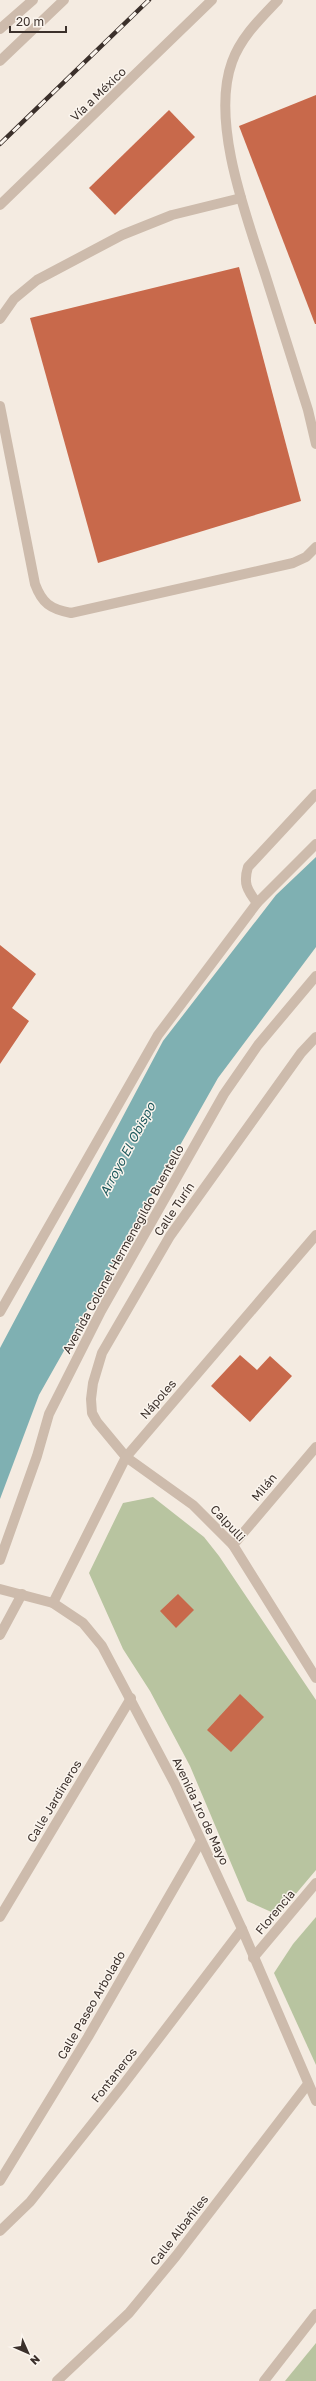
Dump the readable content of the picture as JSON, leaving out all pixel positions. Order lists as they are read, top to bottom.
{
  "streets": {
    "street": [
      "Vía a México",
      "Calle Turín",
      "Avenida Colonel Hermenegildo Buentello",
      "Nápoles",
      "Milán",
      "Calpulli",
      "Calle Jardineros",
      "Avenida 1ro de Mayo",
      "Florencia",
      "Calle Paseo Arbolado",
      "Fontaneros",
      "Calle Albañiles"
    ]
  },
  "crossings": [
    ["Calle Turín", "Calpulli"],
    ["Nápoles", "Calpulli"],
    ["Nápoles", "Avenida 1ro de Mayo"],
    ["Milán", "Calpulli"],
    ["Calle Jardineros", "Avenida 1ro de Mayo"],
    ["Avenida 1ro de Mayo", "Florencia"],
    ["Avenida 1ro de Mayo", "Calle Paseo Arbolado"],
    ["Avenida 1ro de Mayo", "Fontaneros"],
    ["Avenida 1ro de Mayo", "Calle Albañiles"]
  ],
  "water": ["Arroyo El Obispo"],
  "scale_bar": "20 m",
  "north": "bottom right"
}
